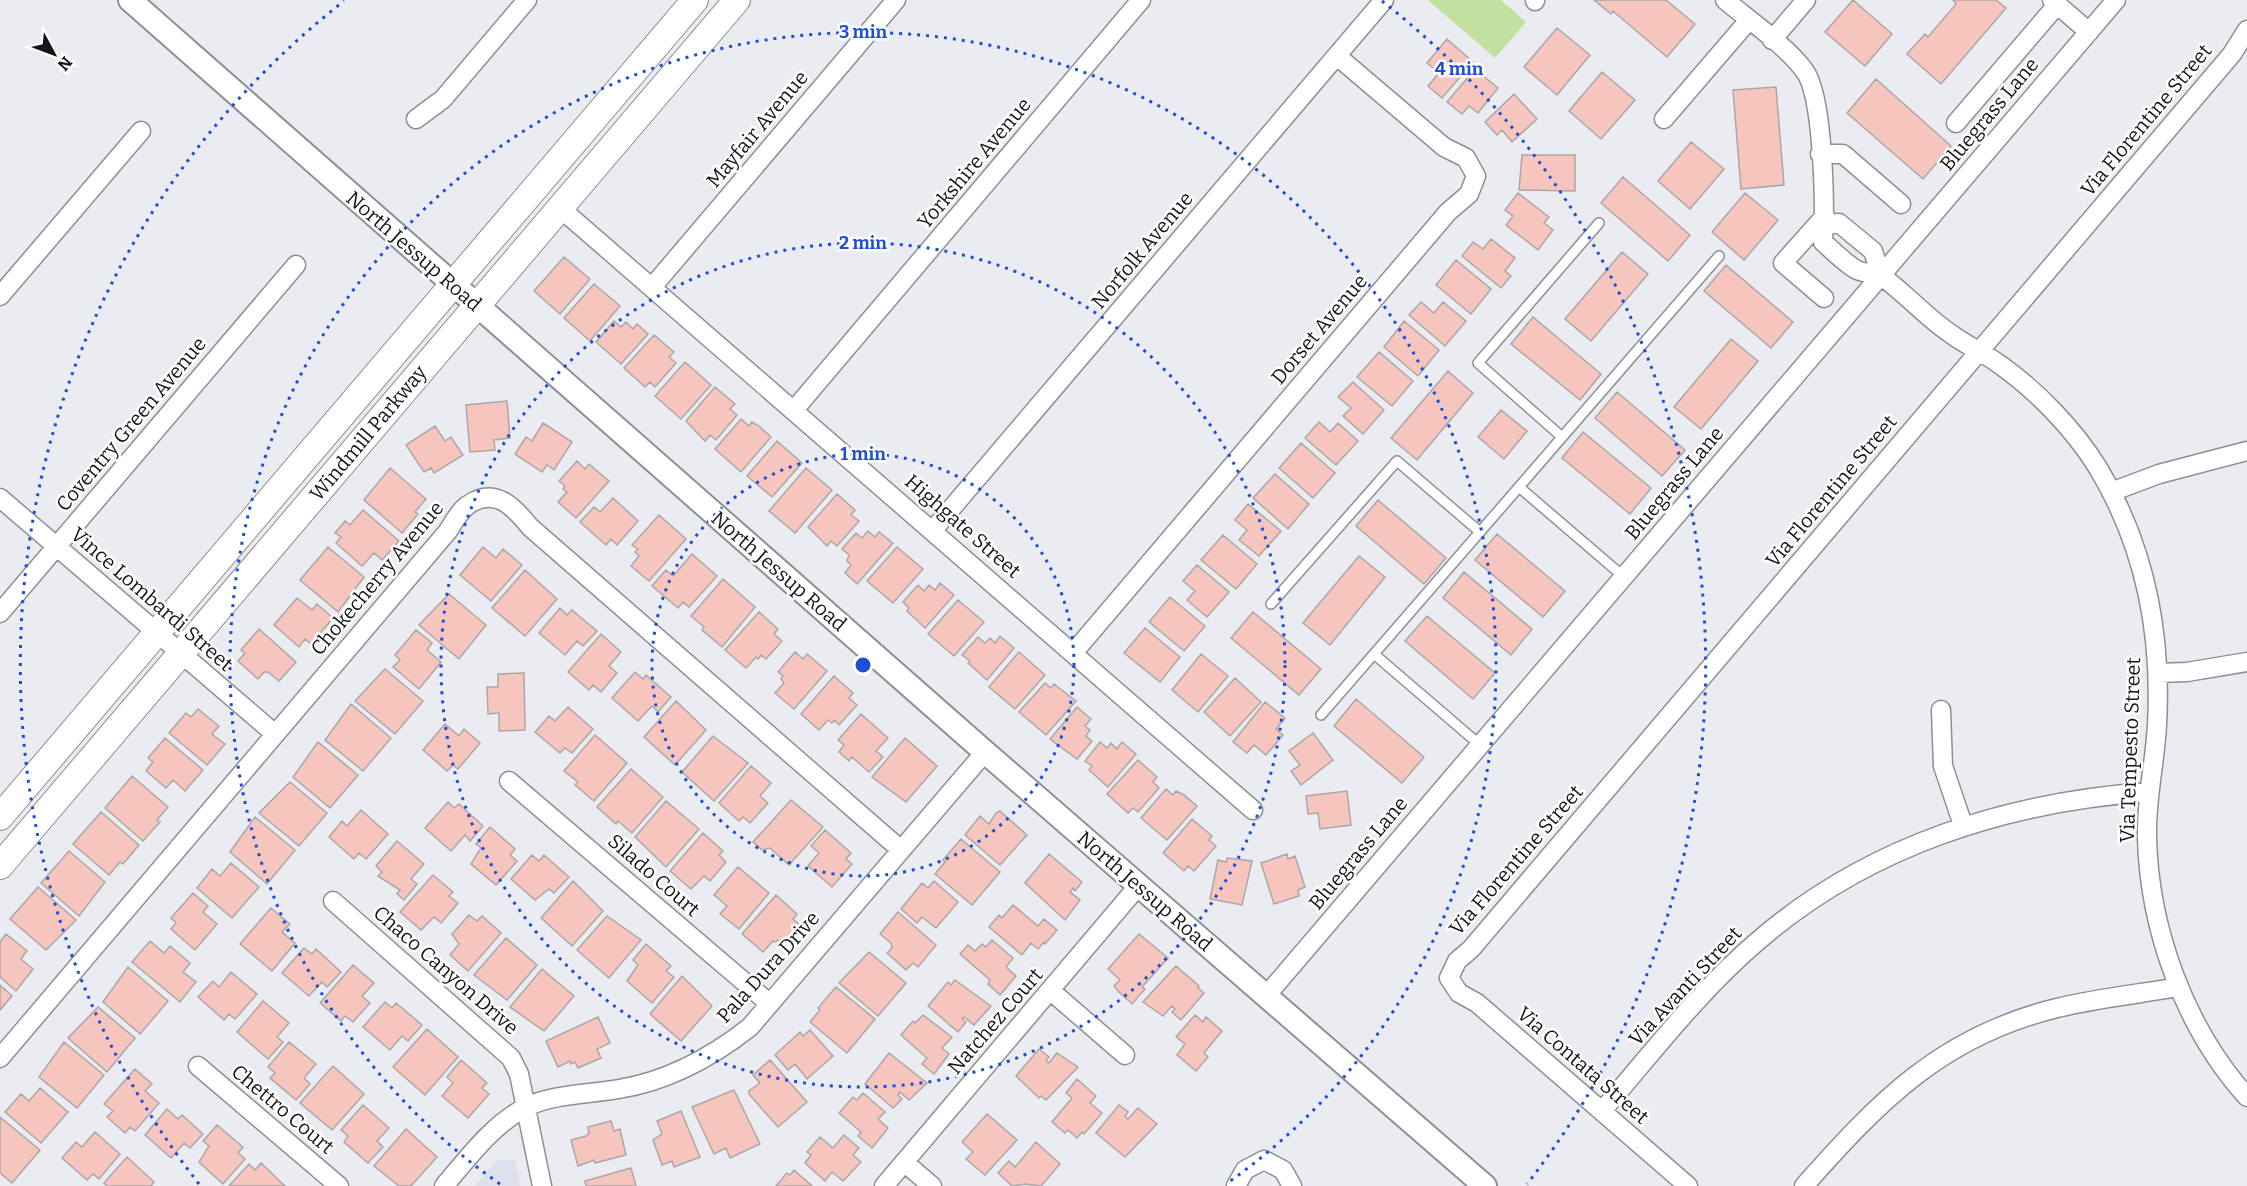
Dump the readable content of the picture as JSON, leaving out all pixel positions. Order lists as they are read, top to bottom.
{
  "streets": {
    "main road": ["Windmill Parkway"],
    "street": [
      "Bluegrass Lane",
      "Via Florentine Street",
      "Mayfair Avenue",
      "Yorkshire Avenue",
      "Norfolk Avenue",
      "North Jessup Road",
      "Dorset Avenue",
      "Coventry Green Avenue",
      "Highgate Street",
      "Chokecherry Avenue",
      "Vince Lombardi Street",
      "Via Tempesto Street",
      "Silado Court",
      "Pala Dura Drive",
      "Chaco Canyon Drive",
      "Via Avanti Street",
      "Natchez Court",
      "Via Contata Street",
      "Chettro Court"
    ]
  },
  "crossings": [
    ["Bluegrass Lane", "North Jessup Road"],
    ["Bluegrass Lane", "Via Tempesto Street"],
    ["Via Florentine Street", "Via Tempesto Street"],
    ["Via Florentine Street", "Via Contata Street"],
    ["Mayfair Avenue", "Highgate Street"],
    ["Yorkshire Avenue", "Highgate Street"],
    ["Norfolk Avenue", "Dorset Avenue"],
    ["Norfolk Avenue", "Highgate Street"],
    ["North Jessup Road", "Windmill Parkway"],
    ["North Jessup Road", "Pala Dura Drive"],
    ["North Jessup Road", "Natchez Court"],
    ["Dorset Avenue", "Highgate Street"],
    ["Coventry Green Avenue", "Vince Lombardi Street"],
    ["Windmill Parkway", "Highgate Street"],
    ["Windmill Parkway", "Vince Lombardi Street"],
    ["Chokecherry Avenue", "Vince Lombardi Street"],
    ["Chokecherry Avenue", "Pala Dura Drive"],
    ["Via Tempesto Street", "Via Avanti Street"],
    ["Silado Court", "Pala Dura Drive"],
    ["Pala Dura Drive", "Chaco Canyon Drive"],
    ["Via Avanti Street", "Via Contata Street"]
  ],
  "north": "bottom right",
  "rings": [
    "3 min",
    "4 min",
    "2 min",
    "1 min"
  ]
}
